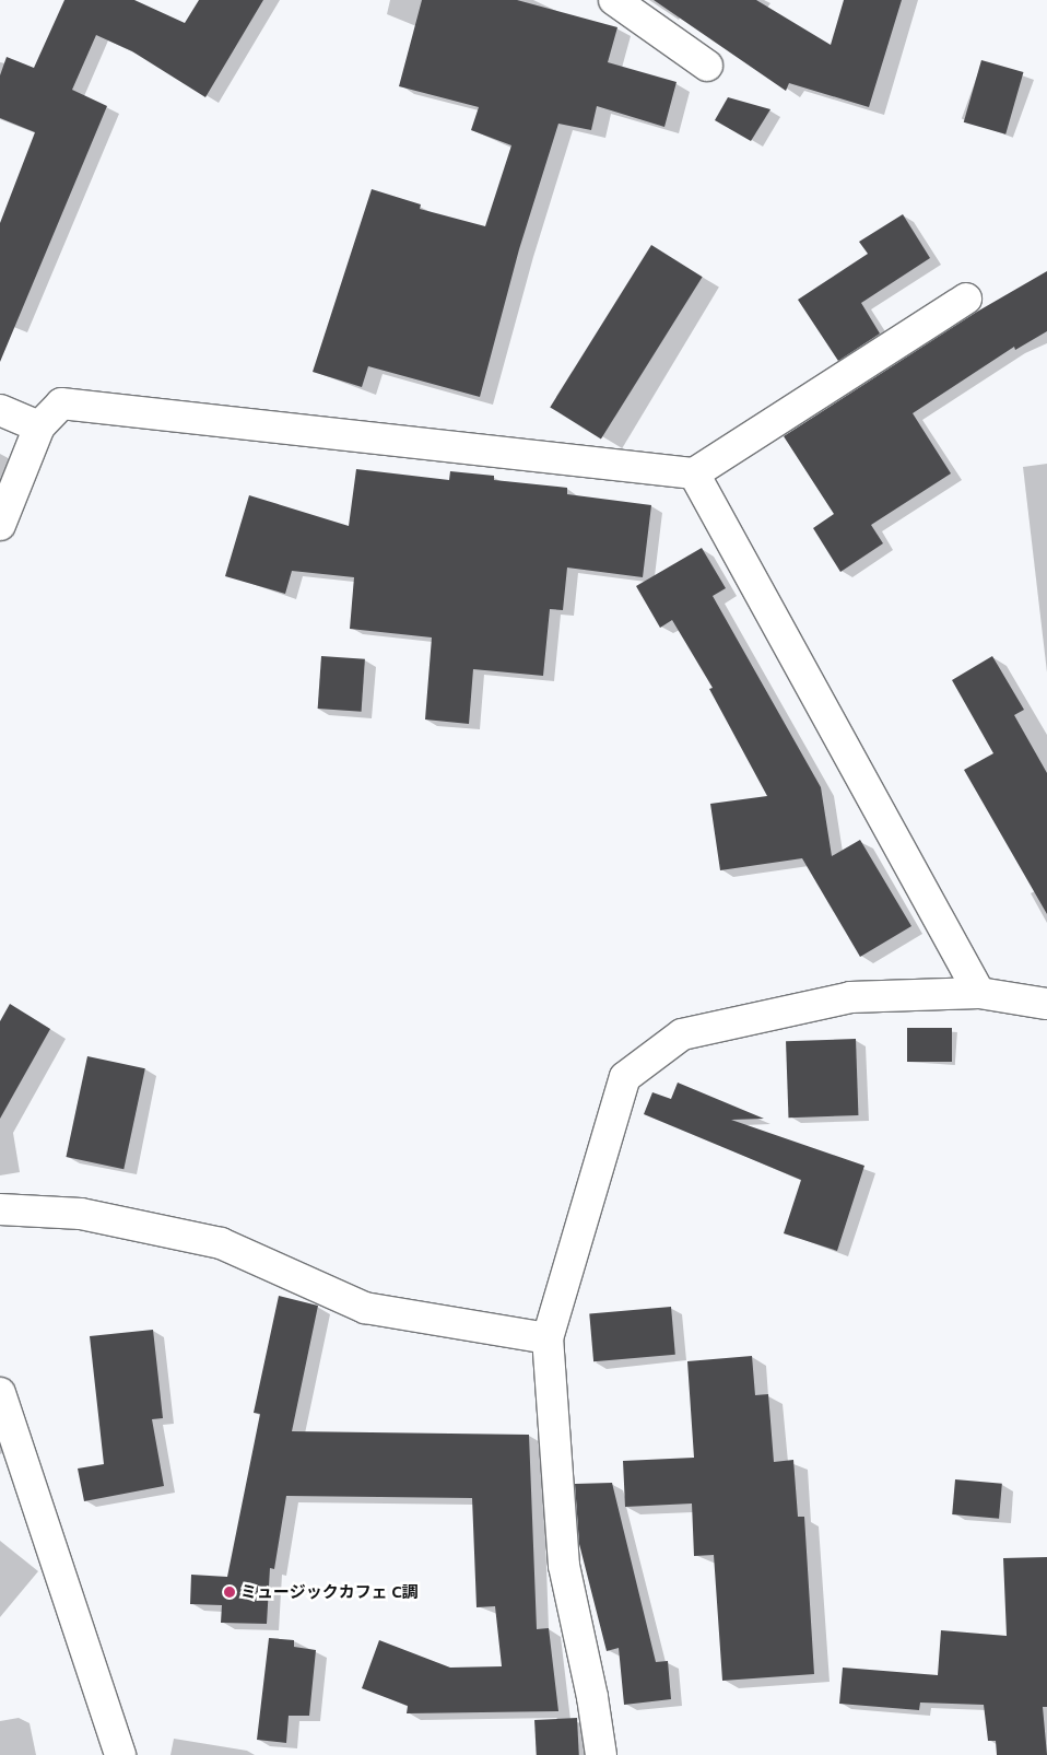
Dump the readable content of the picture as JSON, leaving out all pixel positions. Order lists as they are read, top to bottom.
{
  "places": ["ミュージックカフェ C調"]
}
